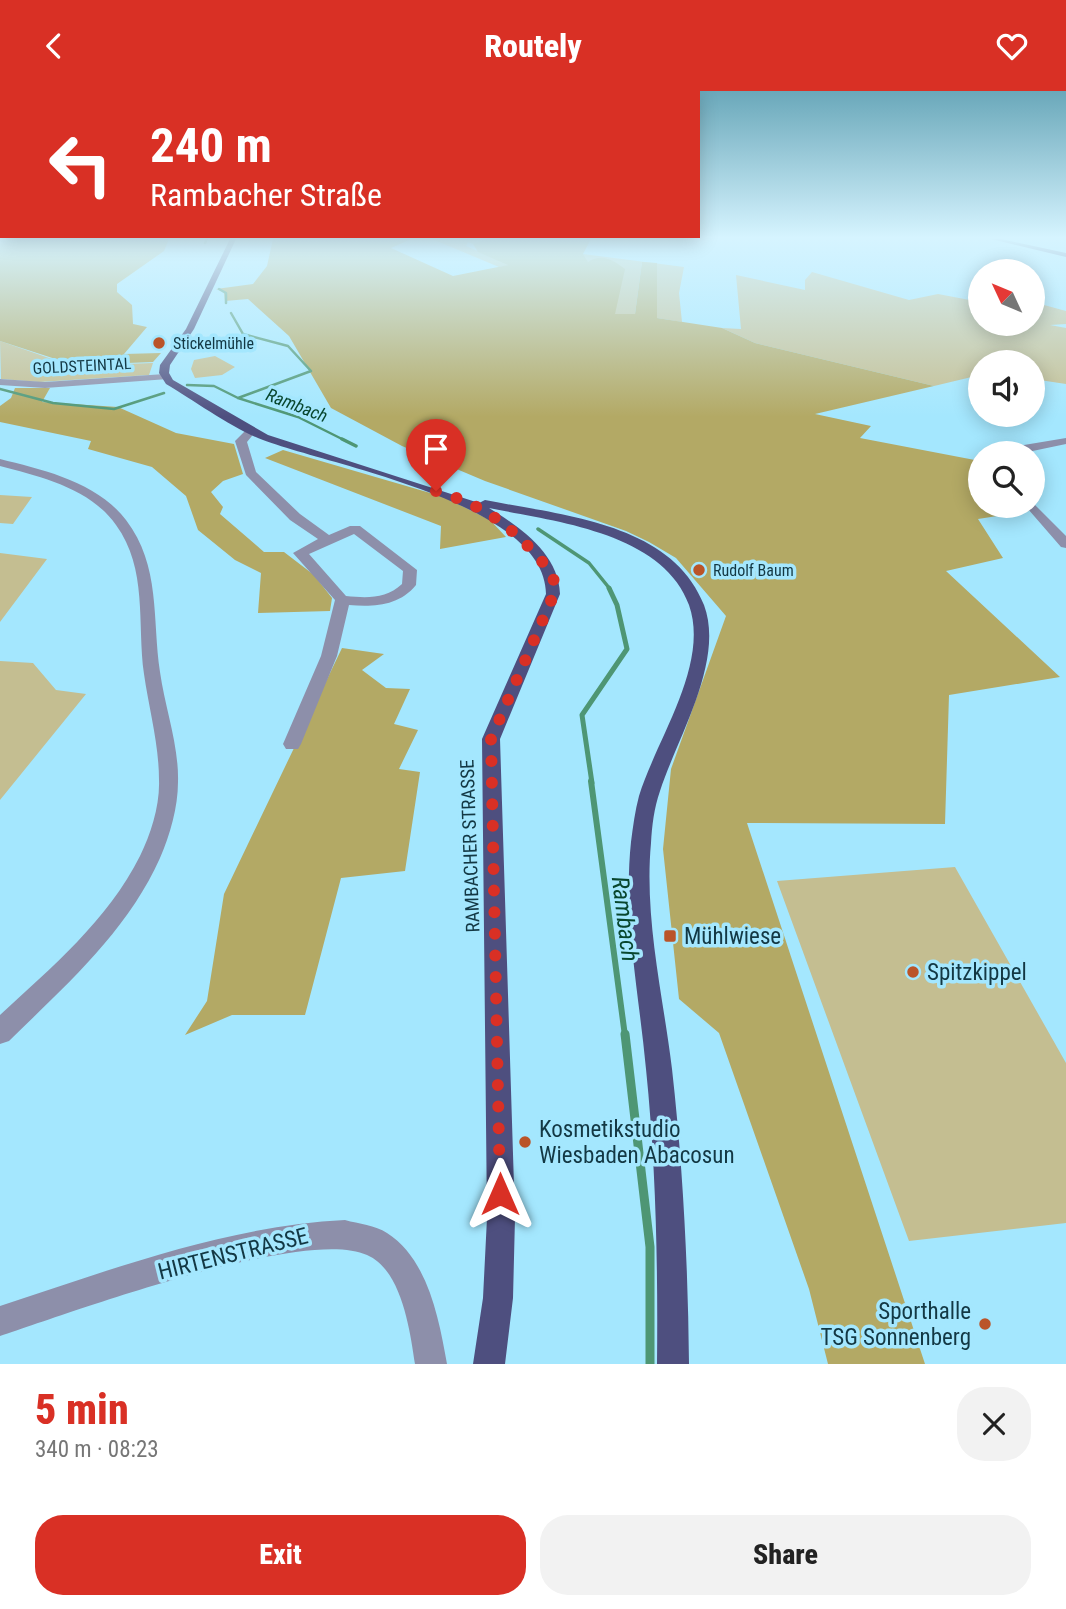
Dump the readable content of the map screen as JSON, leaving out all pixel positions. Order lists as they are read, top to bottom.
{
  "streets": {
    "main road": ["RAMBACHER STRASSE"],
    "street": ["GOLDSTEINTAL", "HIRTENSTRASSE"]
  },
  "crossings": [
    ["GOLDSTEINTAL", "RAMBACHER STRASSE"]
  ],
  "water": ["Rambach"],
  "places": {
    "other": [
      "Stickelmühle",
      "Rudolf Baum",
      "Spitzkippel",
      "Kosmetikstudio Wiesbaden Abacosun",
      "Sporthalle TSG Sonnenberg"
    ],
    "transit": ["Mühlwiese"]
  },
  "north": "top left",
  "page": {
    "header": "Routely",
    "turn": ["240 m", "Rambacher Straße"],
    "heading": ["5 min", "340 m · 08:23"],
    "buttons": ["Exit", "Share"]
  }
}
